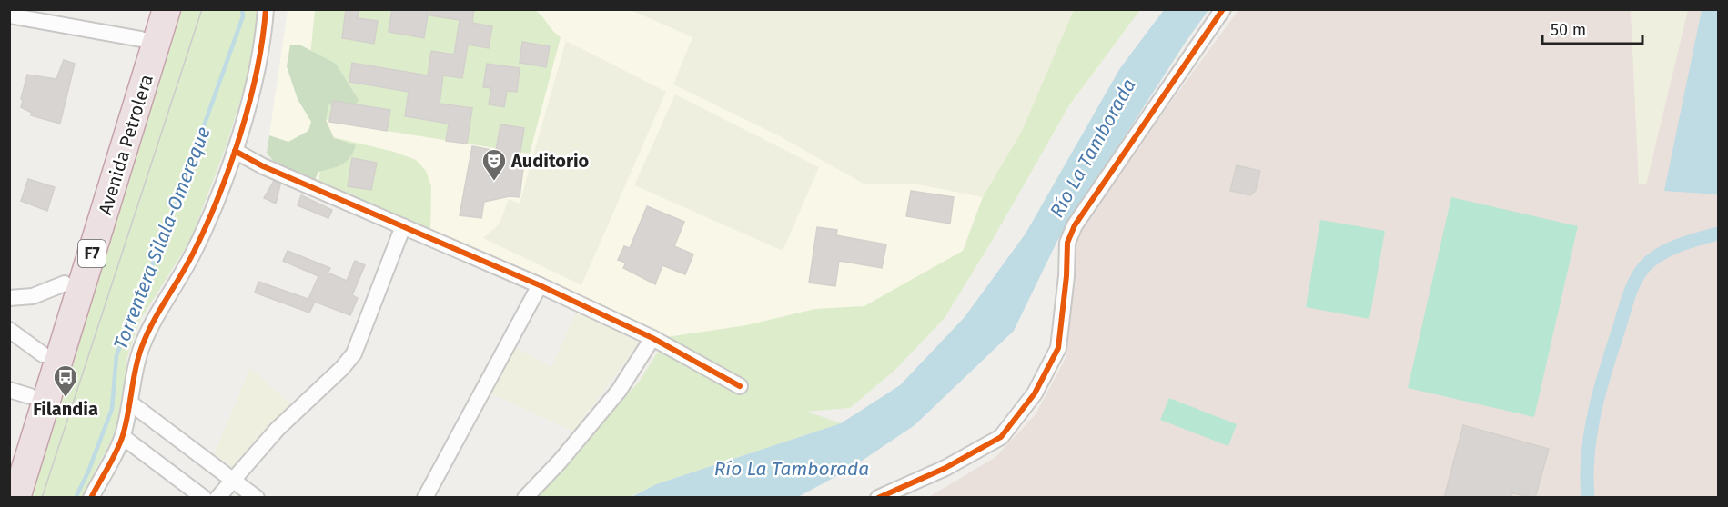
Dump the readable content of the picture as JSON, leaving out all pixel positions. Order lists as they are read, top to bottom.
{
  "streets": {
    "highway": ["Avenida Petrolera", "F7"]
  },
  "water": ["Río La Tamborada", "Torrentera Silala-Omereque"],
  "places": {
    "theatre": ["Auditorio"],
    "bus stop": ["Filandia"]
  },
  "scale_bar": "50 m"
}
